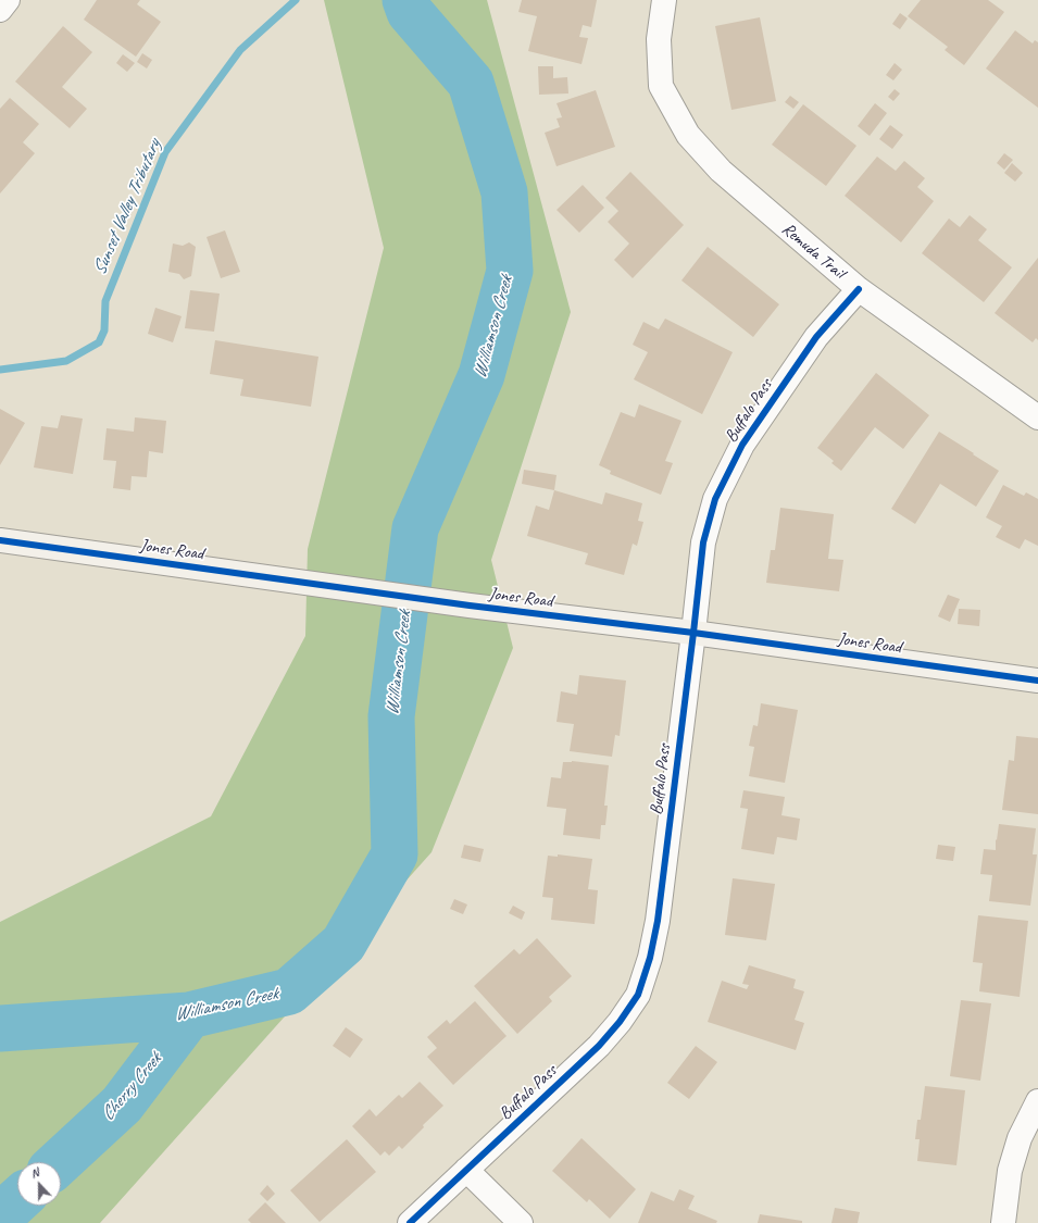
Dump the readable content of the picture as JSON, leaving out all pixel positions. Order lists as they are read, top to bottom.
{
  "streets": {
    "street": ["Remuda Trail", "Buffalo Pass", "Jones Road"]
  },
  "crossings": [
    ["Remuda Trail", "Buffalo Pass"],
    ["Buffalo Pass", "Jones Road"]
  ],
  "water": ["Sunset Valley Tributary", "Williamson Creek", "Cherry Creek"],
  "north": "top"
}
